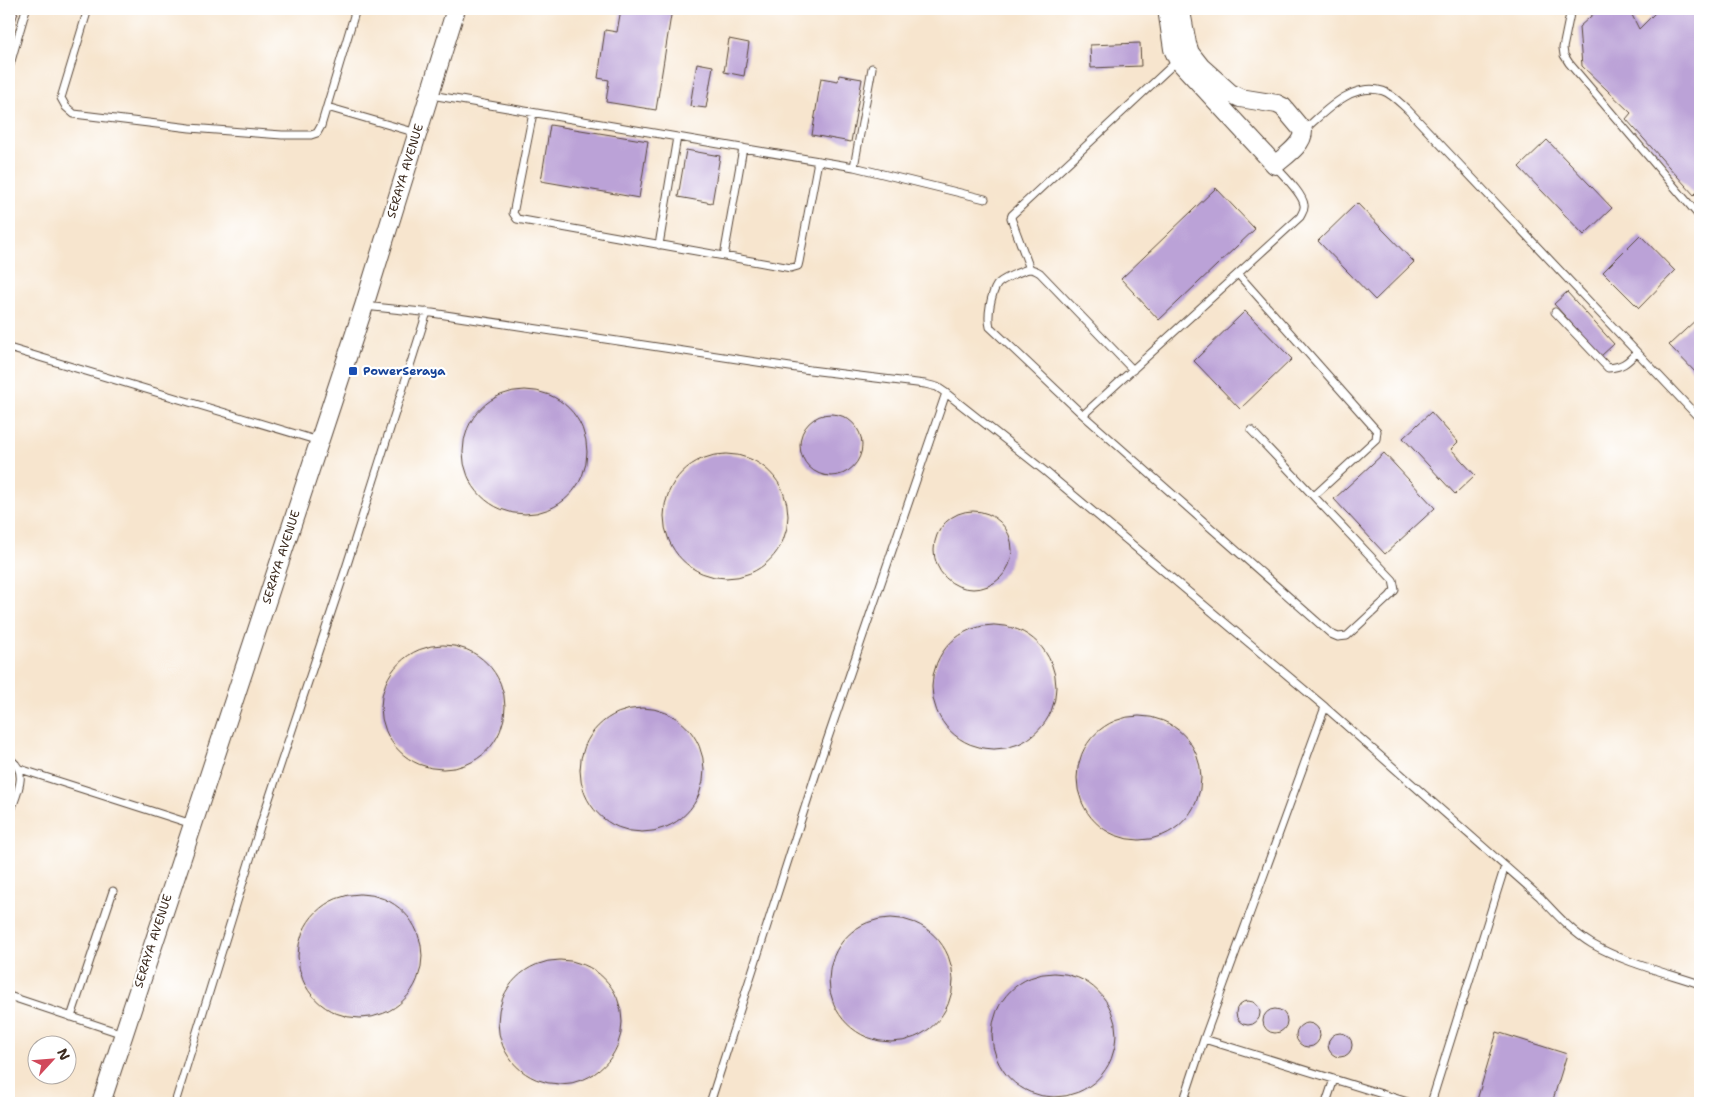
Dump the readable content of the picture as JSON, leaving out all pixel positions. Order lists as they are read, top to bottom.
{
  "streets": {
    "street": ["SERAYA AVENUE"]
  },
  "places": {
    "transit": ["PowerSeraya"]
  },
  "north": "top right"
}
